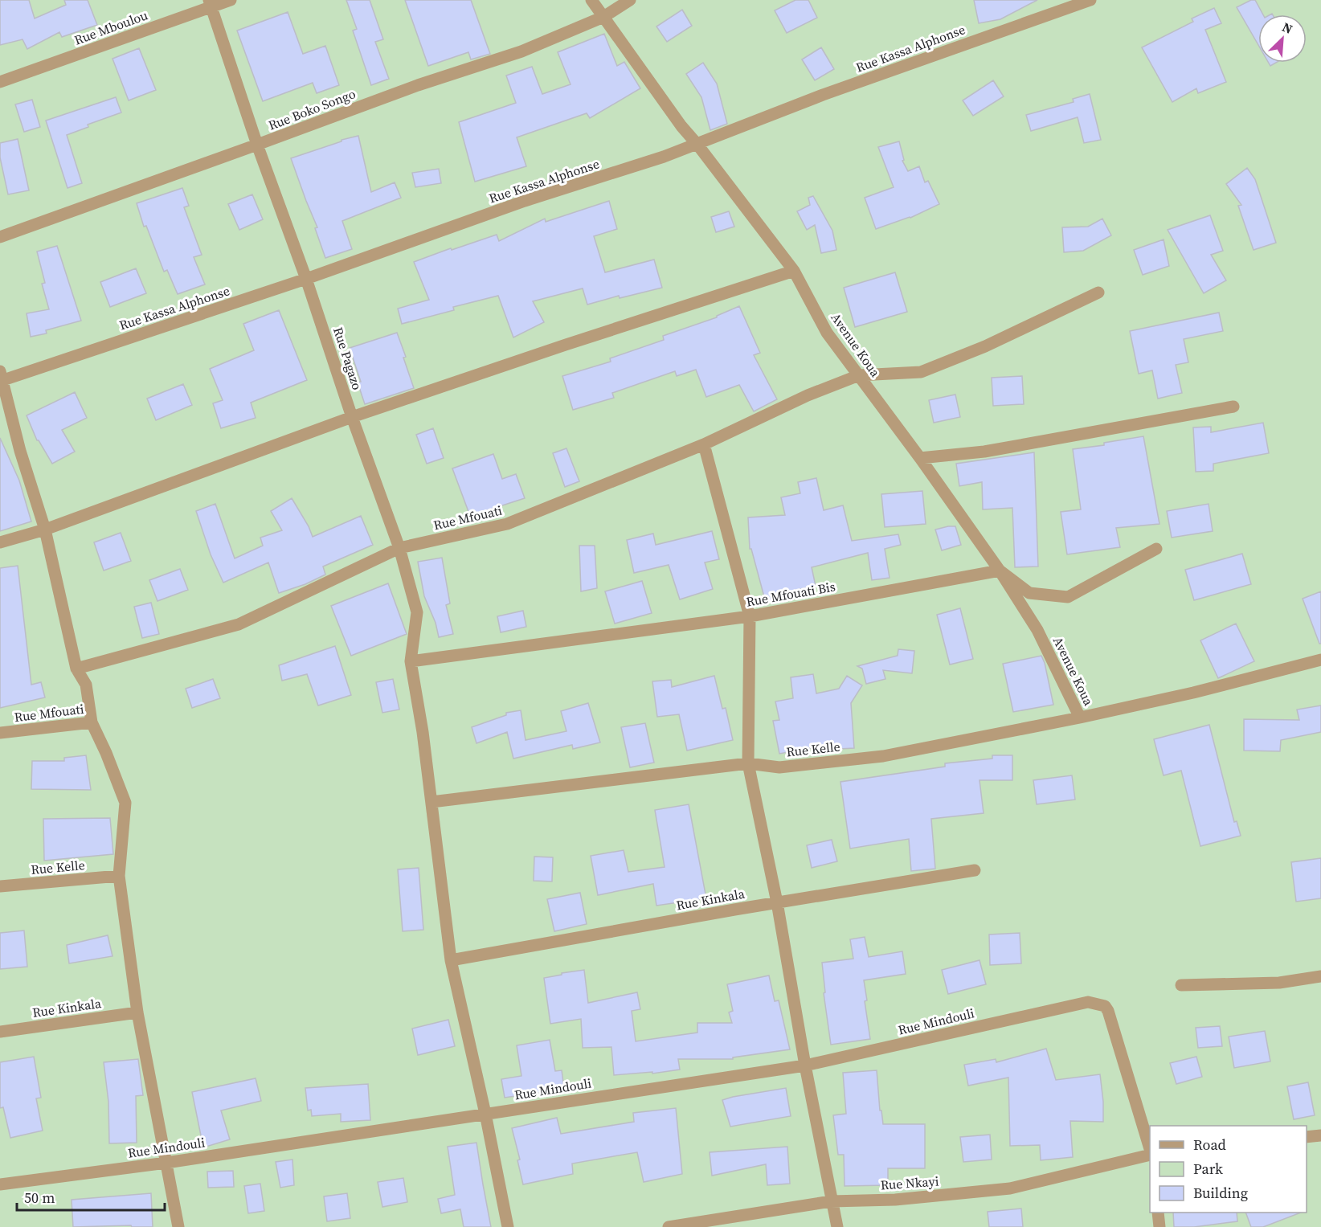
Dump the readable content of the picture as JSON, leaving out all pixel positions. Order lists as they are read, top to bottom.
{
  "streets": {
    "street": [
      "Rue Mboulou",
      "Rue Kassa Alphonse",
      "Rue Boko Songo",
      "Avenue Koua",
      "Rue Pagazo",
      "Rue Mfouati",
      "Rue Mfouati Bis",
      "Rue Kelle",
      "Rue Kinkala",
      "Rue Mindouli",
      "Rue Nkayi"
    ]
  },
  "crossings": [
    ["Rue Mboulou", "Rue Pagazo"],
    ["Rue Kassa Alphonse", "Avenue Koua"],
    ["Rue Kassa Alphonse", "Rue Pagazo"],
    ["Rue Boko Songo", "Avenue Koua"],
    ["Rue Boko Songo", "Rue Pagazo"],
    ["Avenue Koua", "Rue Mfouati"],
    ["Avenue Koua", "Rue Mfouati Bis"],
    ["Avenue Koua", "Rue Kelle"],
    ["Rue Pagazo", "Rue Mfouati"],
    ["Rue Pagazo", "Rue Mfouati Bis"],
    ["Rue Pagazo", "Rue Kelle"],
    ["Rue Pagazo", "Rue Kinkala"],
    ["Rue Pagazo", "Rue Mindouli"]
  ],
  "legend": ["Road", "Park", "Building"],
  "scale_bar": "50 m",
  "north": "top right"
}
